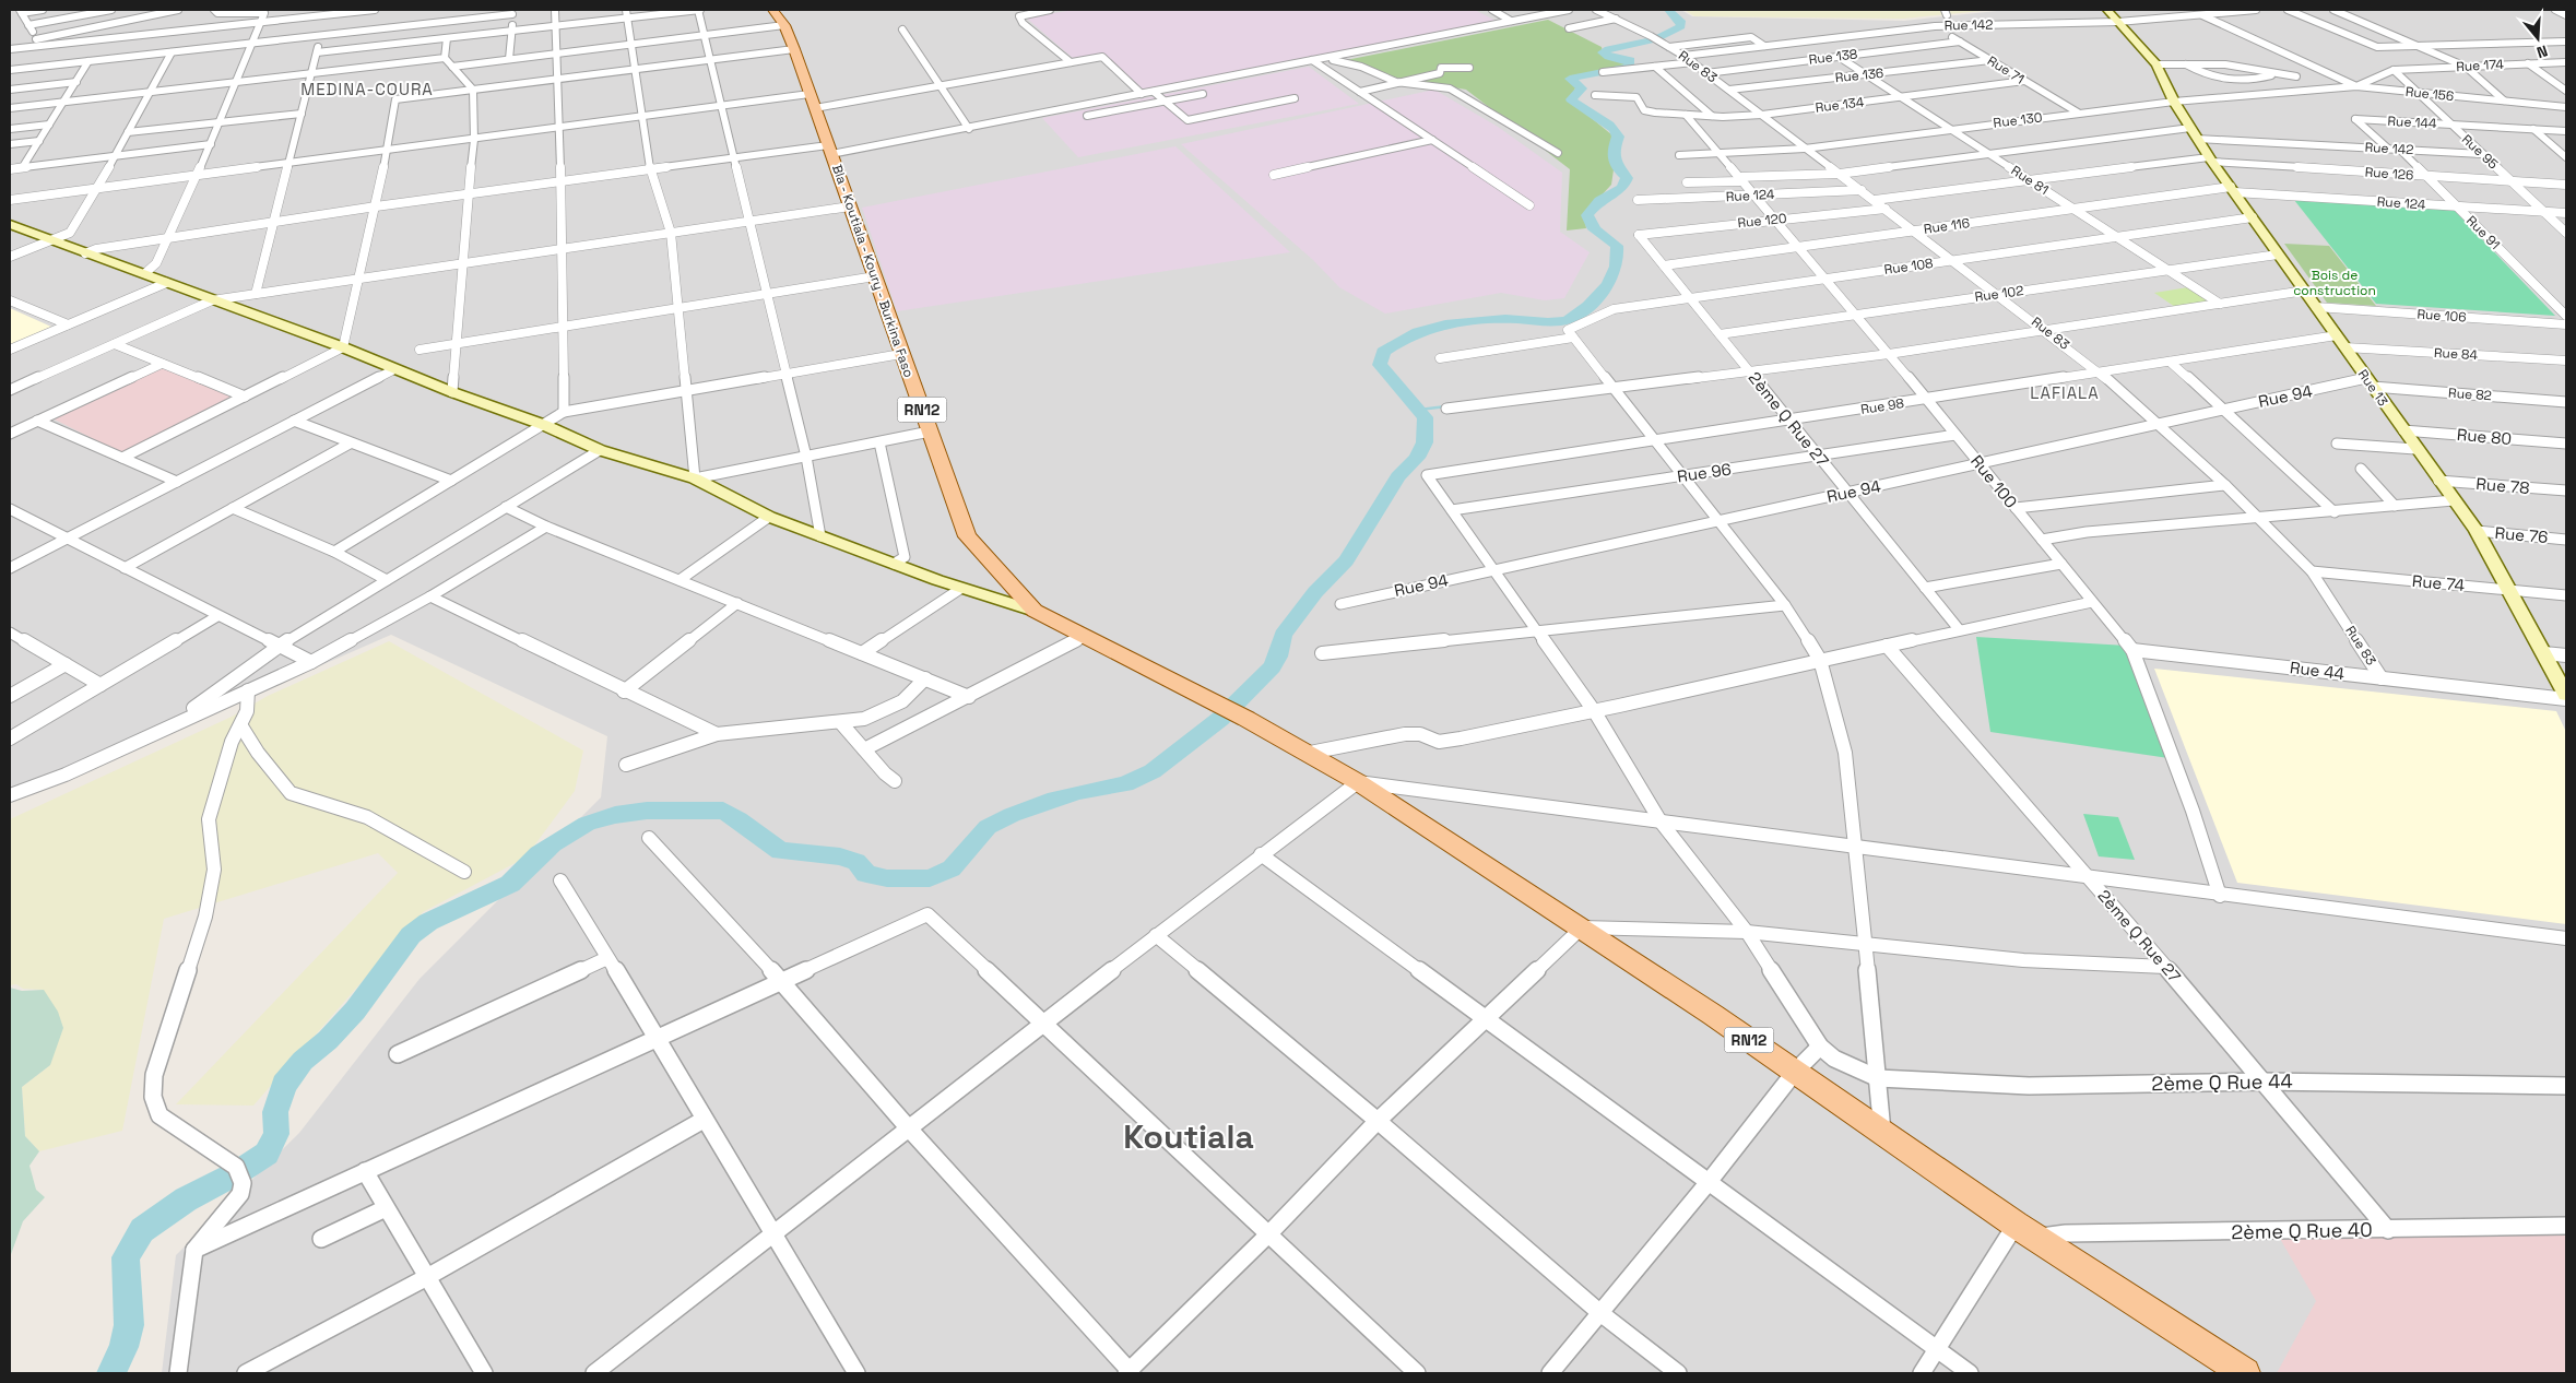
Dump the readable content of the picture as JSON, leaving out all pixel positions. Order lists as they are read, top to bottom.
{
  "streets": {
    "main road": ["Bla - Koutiala - Koury - Burkina Faso", "RN12"],
    "street": [
      "Rue 142",
      "Rue 138",
      "Rue 174",
      "Rue 83",
      "Rue 71",
      "Rue 136",
      "Rue 156",
      "Rue 134",
      "Rue 130",
      "Rue 144",
      "Rue 95",
      "Rue 126",
      "Rue 81",
      "Rue 124",
      "Rue 120",
      "Rue 116",
      "Rue 91",
      "Rue 108",
      "Rue 102",
      "Rue 106",
      "Rue 84",
      "Rue 13",
      "Rue 82",
      "Rue 94",
      "Rue 98",
      "2ème Q Rue 27",
      "Rue 80",
      "Rue 96",
      "Rue 100",
      "Rue 78",
      "Rue 76",
      "Rue 74",
      "Rue 44",
      "2ème Q Rue 44",
      "2ème Q Rue 40"
    ]
  },
  "crossings": [
    ["Rue 142", "Rue 83"],
    ["Rue 142", "Rue 71"],
    ["Rue 142", "Rue 144"],
    ["Rue 142", "Rue 95"],
    ["Rue 142", "Rue 81"],
    ["Rue 142", "Rue 91"],
    ["Rue 142", "Rue 13"],
    ["Rue 142", "Rue 100"],
    ["Rue 138", "Rue 83"],
    ["Rue 138", "Rue 71"],
    ["Rue 138", "Rue 81"],
    ["Rue 174", "Rue 95"],
    ["Rue 83", "Rue 136"],
    ["Rue 83", "Rue 134"],
    ["Rue 83", "Rue 130"],
    ["Rue 83", "Rue 126"],
    ["Rue 83", "Rue 124"],
    ["Rue 83", "Rue 120"],
    ["Rue 83", "Rue 116"],
    ["Rue 83", "Rue 108"],
    ["Rue 83", "Rue 102"],
    ["Rue 83", "Rue 94"],
    ["Rue 83", "Rue 98"],
    ["Rue 83", "Rue 74"],
    ["Rue 83", "Rue 44"],
    ["Rue 71", "Rue 136"],
    ["Rue 71", "Rue 134"],
    ["Rue 71", "Rue 130"],
    ["Rue 136", "Rue 81"],
    ["Rue 156", "Rue 130"],
    ["Rue 156", "Rue 95"],
    ["Rue 134", "Rue 81"],
    ["Rue 134", "Rue 100"],
    ["Rue 130", "Rue 81"],
    ["Rue 130", "Rue 13"],
    ["Rue 130", "Rue 100"],
    ["Rue 144", "Rue 95"],
    ["Rue 95", "Rue 126"],
    ["Rue 95", "Rue 124"],
    ["Rue 126", "Rue 81"],
    ["Rue 126", "Rue 91"],
    ["Rue 126", "Rue 13"],
    ["Rue 81", "Rue 116"],
    ["Rue 81", "Rue 108"],
    ["Rue 81", "Rue 102"],
    ["Rue 124", "Rue 116"],
    ["Rue 124", "Rue 91"],
    ["Rue 124", "Rue 13"],
    ["Rue 124", "Rue 100"],
    ["Rue 120", "2ème Q Rue 27"],
    ["Rue 120", "Rue 100"],
    ["Rue 116", "Rue 13"],
    ["Rue 116", "2ème Q Rue 27"],
    ["Rue 116", "Rue 100"],
    ["Rue 108", "Rue 13"],
    ["Rue 108", "2ème Q Rue 27"],
    ["Rue 108", "Rue 100"],
    ["Bla - Koutiala - Koury - Burkina Faso", "RN12"],
    ["Rue 102", "Rue 13"],
    ["Rue 102", "2ème Q Rue 27"],
    ["Rue 102", "Rue 100"],
    ["Rue 106", "Rue 13"],
    ["Rue 84", "Rue 13"],
    ["Rue 13", "Rue 82"],
    ["Rue 13", "Rue 94"],
    ["Rue 13", "Rue 98"],
    ["Rue 13", "Rue 80"],
    ["Rue 13", "Rue 78"],
    ["Rue 13", "Rue 76"],
    ["Rue 13", "Rue 74"],
    ["Rue 82", "Rue 94"],
    ["Rue 94", "2ème Q Rue 27"],
    ["Rue 94", "Rue 100"],
    ["Rue 98", "2ème Q Rue 27"],
    ["Rue 98", "Rue 96"],
    ["Rue 98", "Rue 100"],
    ["RN12", "2ème Q Rue 40"],
    ["2ème Q Rue 27", "Rue 96"],
    ["2ème Q Rue 27", "2ème Q Rue 44"],
    ["2ème Q Rue 27", "2ème Q Rue 40"],
    ["Rue 96", "Rue 100"],
    ["Rue 100", "Rue 44"]
  ],
  "districts": ["MEDINA-COURA", "LAFIALA", "Koutiala"],
  "parks": ["Bois de construction"],
  "north": "bottom"
}
